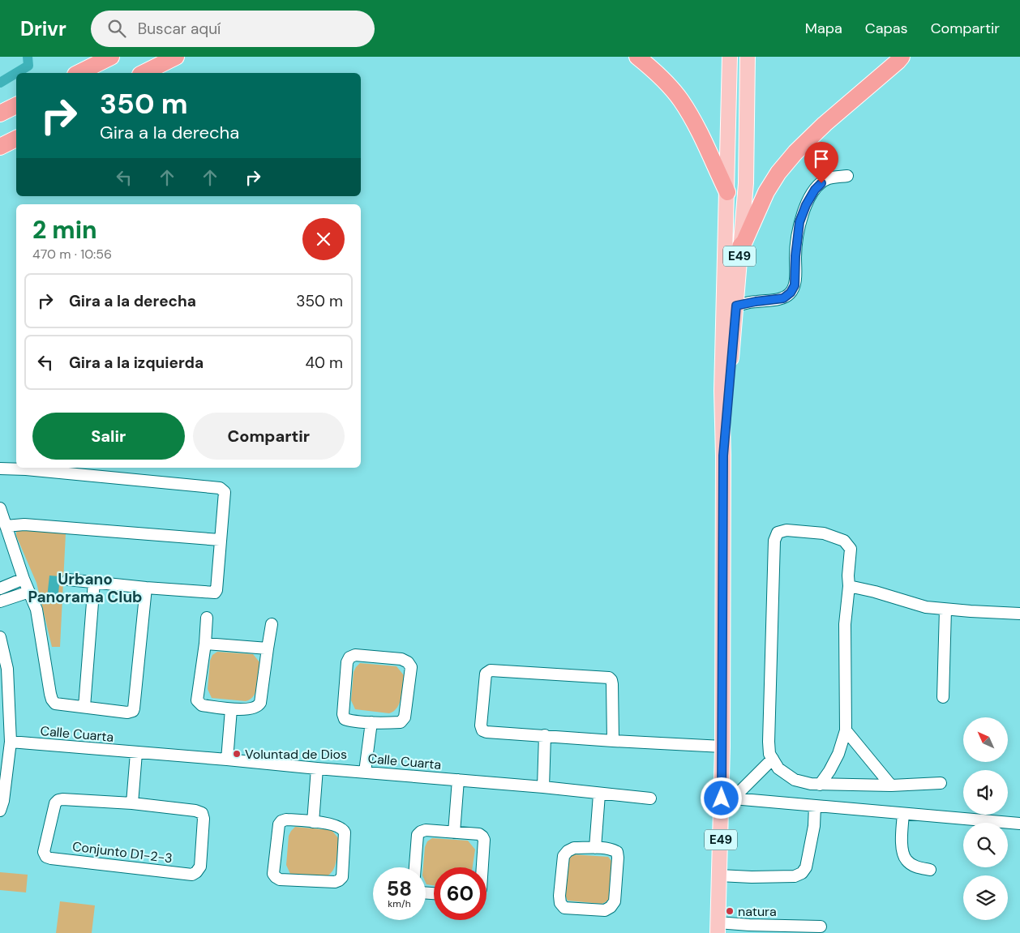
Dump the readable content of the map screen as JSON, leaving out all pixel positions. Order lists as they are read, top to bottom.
{
  "streets": {
    "main road": ["E49"],
    "street": ["Calle Cuarta", "Conjunto D1-2-3"]
  },
  "districts": ["Urbano Panorama Club"],
  "places": ["Voluntad de Dios", "natura"],
  "north": "top left",
  "page": {
    "header": "Drivr",
    "search": "Buscar aquí",
    "nav": ["Mapa", "Capas", "Compartir"],
    "turn": ["350 m", "Gira a la derecha"],
    "heading": ["2 min", "470 m · 10:56"],
    "list": [
      {
        "name": "Gira a la derecha",
        "value": "350 m"
      },
      {
        "name": "Gira a la izquierda",
        "value": "40 m"
      }
    ],
    "buttons": ["Salir", "Compartir"],
    "speed": "58 km/h",
    "limit": "60"
  }
}
